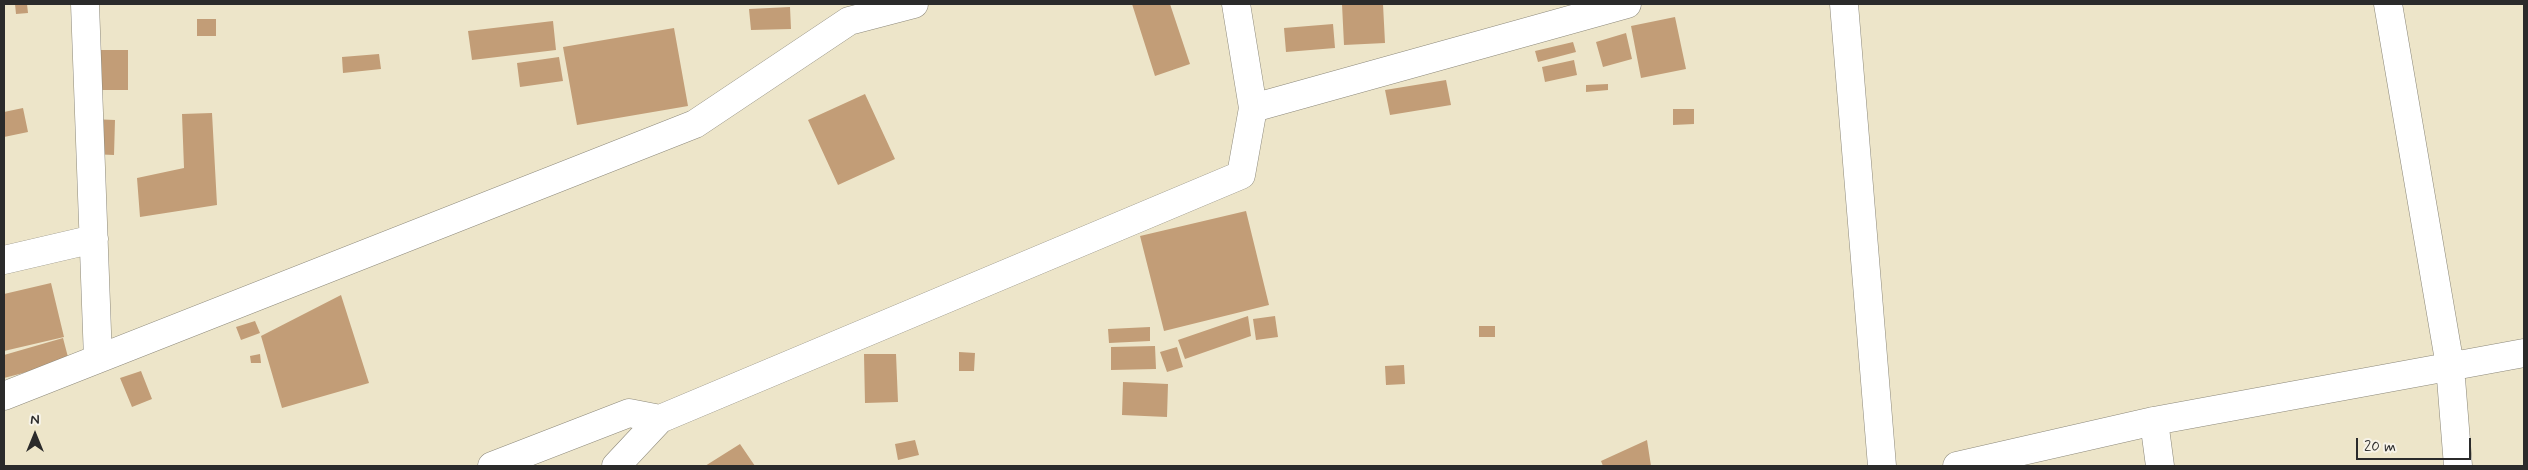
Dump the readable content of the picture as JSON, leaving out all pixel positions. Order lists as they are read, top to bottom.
{
  "scale_bar": "20 m",
  "north": "top"
}
